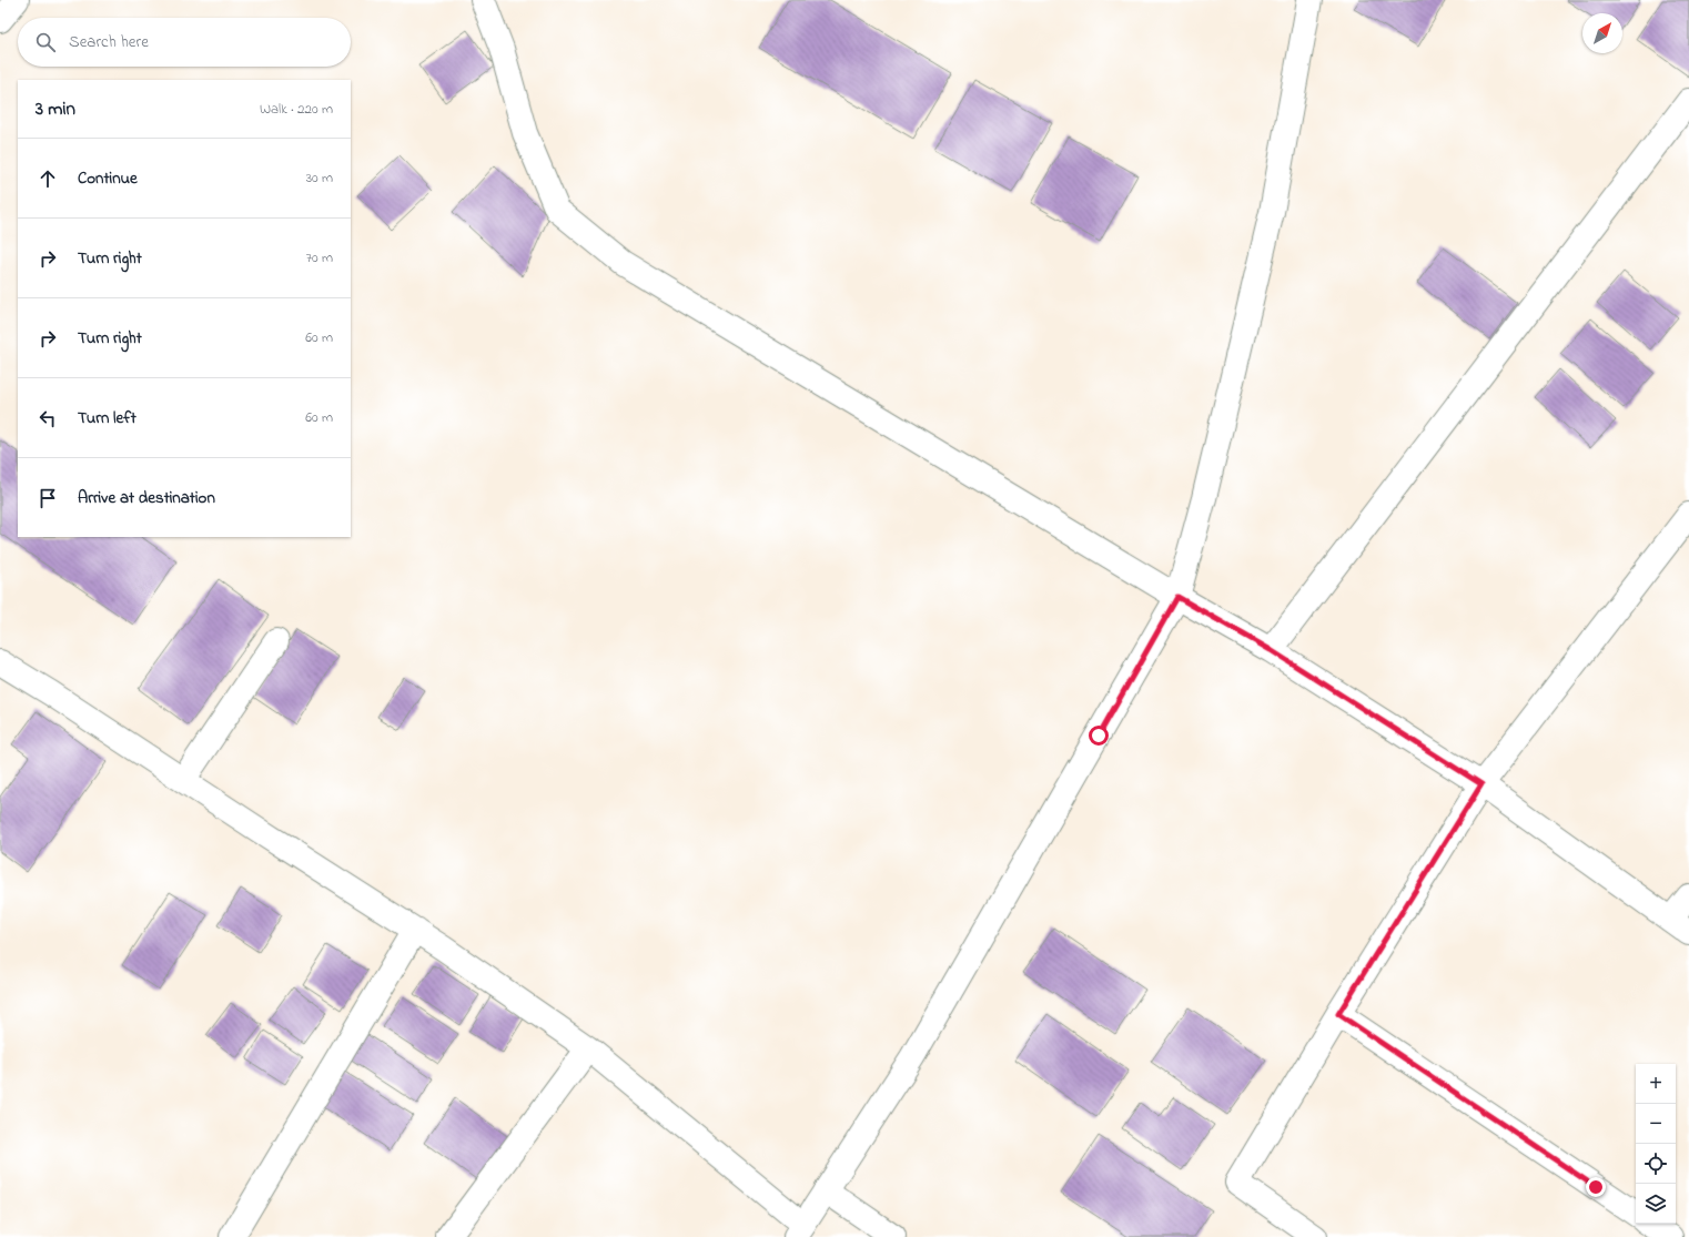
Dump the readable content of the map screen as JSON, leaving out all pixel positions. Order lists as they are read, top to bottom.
{
  "north": "top right",
  "page": {
    "search": "Search here",
    "heading": ["3 min", "Walk · 220 m"],
    "list": [
      ["Continue", "30 m"],
      ["Turn right", "70 m"],
      ["Turn right", "60 m"],
      ["Turn left", "60 m"],
      "Arrive at destination"
    ],
    "map_buttons": ["+", "−"]
  }
}
